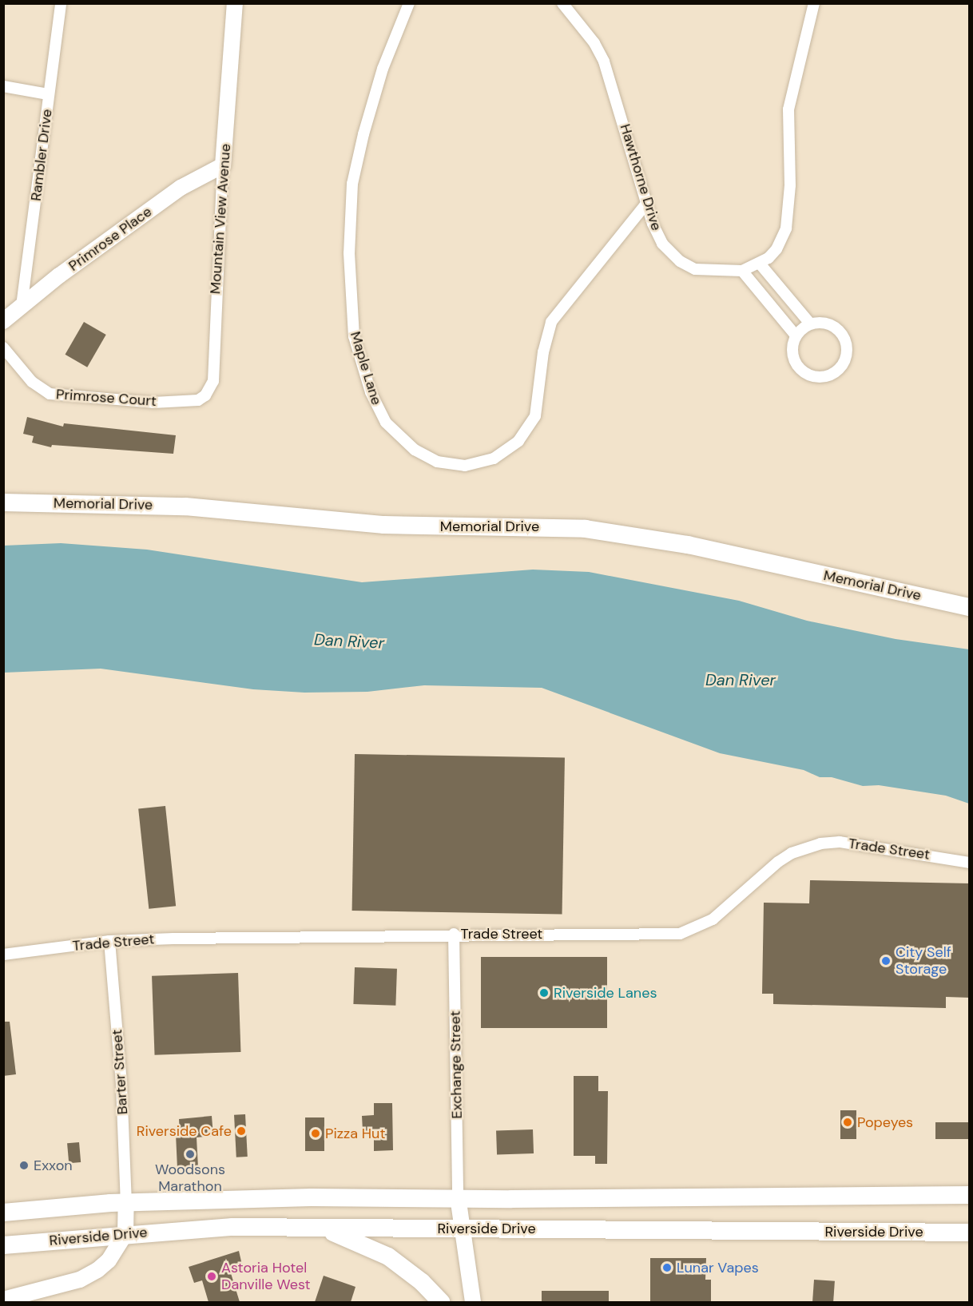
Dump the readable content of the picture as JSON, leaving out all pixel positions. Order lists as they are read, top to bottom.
{
  "streets": {
    "main road": ["Memorial Drive", "Riverside Drive"],
    "street": [
      "Rambler Drive",
      "Hawthorne Drive",
      "Mountain View Avenue",
      "Primrose Place",
      "Maple Lane",
      "Primrose Court",
      "Trade Street",
      "Exchange Street",
      "Barter Street"
    ]
  },
  "crossings": [
    ["Rambler Drive", "Primrose Place"],
    ["Hawthorne Drive", "Maple Lane"],
    ["Mountain View Avenue", "Primrose Place"],
    ["Mountain View Avenue", "Primrose Court"],
    ["Trade Street", "Exchange Street"],
    ["Trade Street", "Barter Street"],
    ["Exchange Street", "Riverside Drive"],
    ["Barter Street", "Riverside Drive"]
  ],
  "water": ["Dan River"],
  "places": [
    "City Self Storage",
    "Riverside Lanes",
    "Popeyes",
    "Riverside Cafe",
    "Pizza Hut",
    "Woodsons Marathon",
    "Exxon",
    "Lunar Vapes",
    "Astoria Hotel Danville West"
  ]
}
